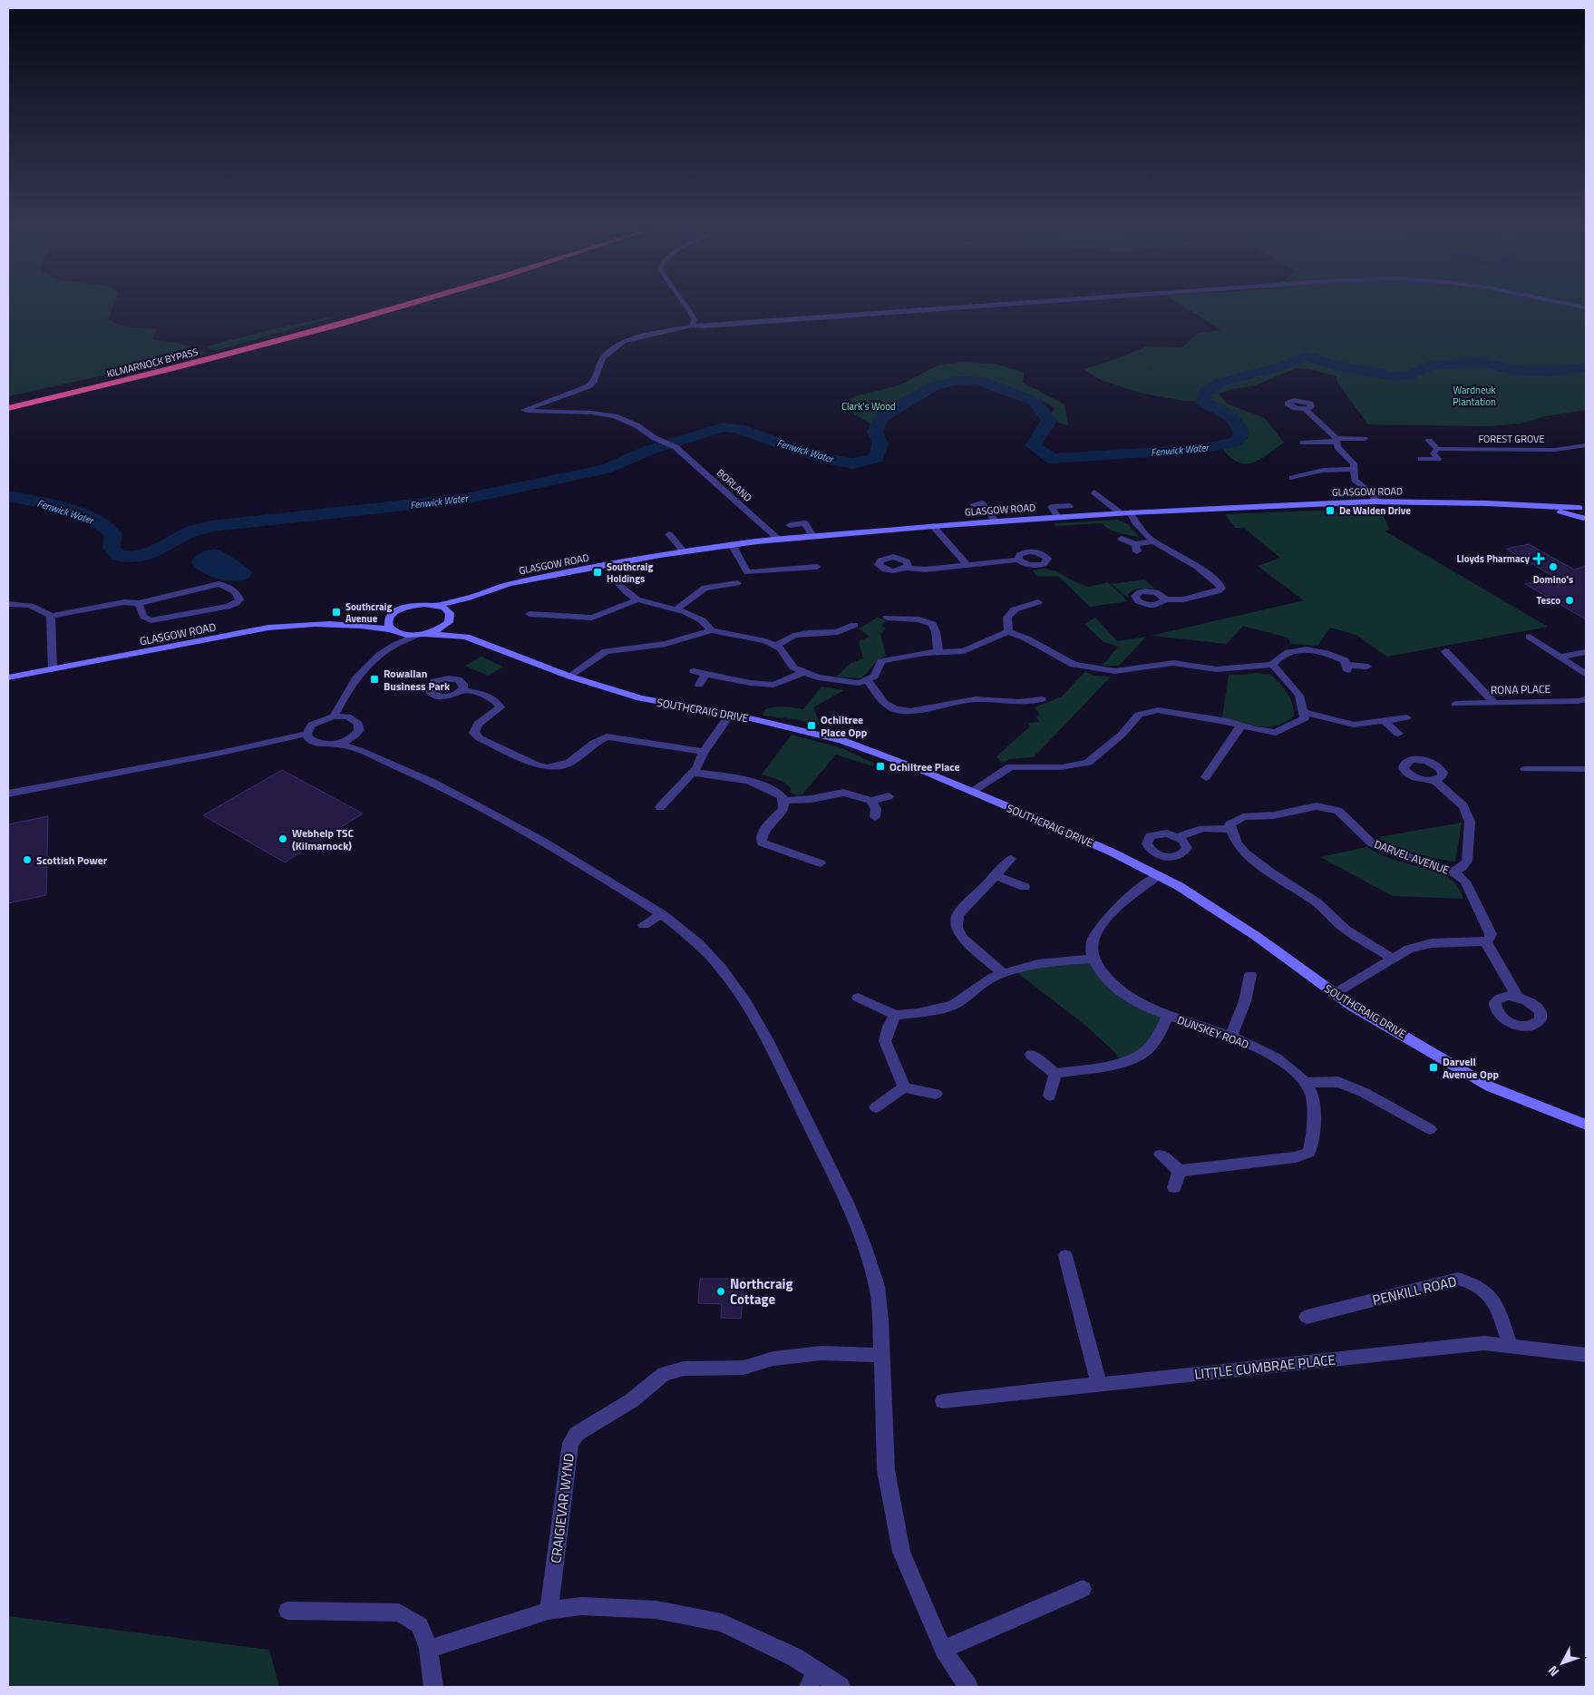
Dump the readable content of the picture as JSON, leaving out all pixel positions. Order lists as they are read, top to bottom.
{
  "streets": {
    "highway": ["KILMARNOCK BYPASS"],
    "main road": ["GLASGOW ROAD", "SOUTHCRAIG DRIVE"],
    "street": [
      "FOREST GROVE",
      "BORLAND",
      "RONA PLACE",
      "DARVEL AVENUE",
      "DUNSKEY ROAD",
      "PENKILL ROAD",
      "LITTLE CUMBRAE PLACE",
      "CRAIGIEVAR WYND"
    ]
  },
  "crossings": [
    ["BORLAND", "GLASGOW ROAD"],
    ["GLASGOW ROAD", "SOUTHCRAIG DRIVE"],
    ["PENKILL ROAD", "LITTLE CUMBRAE PLACE"]
  ],
  "water": ["Fenwick Water"],
  "parks": ["Wardneuk Plantation", "Clark's Wood"],
  "places": {
    "transit": [
      "De Walden Drive",
      "Southcraig Holdings",
      "Southcraig Avenue",
      "Rowallan Business Park",
      "Ochiltree Place Opp",
      "Ochiltree Place",
      "Darvell Avenue Opp"
    ],
    "health": ["Lloyds Pharmacy"],
    "other": [
      "Domino's",
      "Tesco",
      "Webhelp TSC (Kilmarnock)",
      "Scottish Power",
      "Northcraig Cottage"
    ]
  },
  "north": "bottom left"
}
